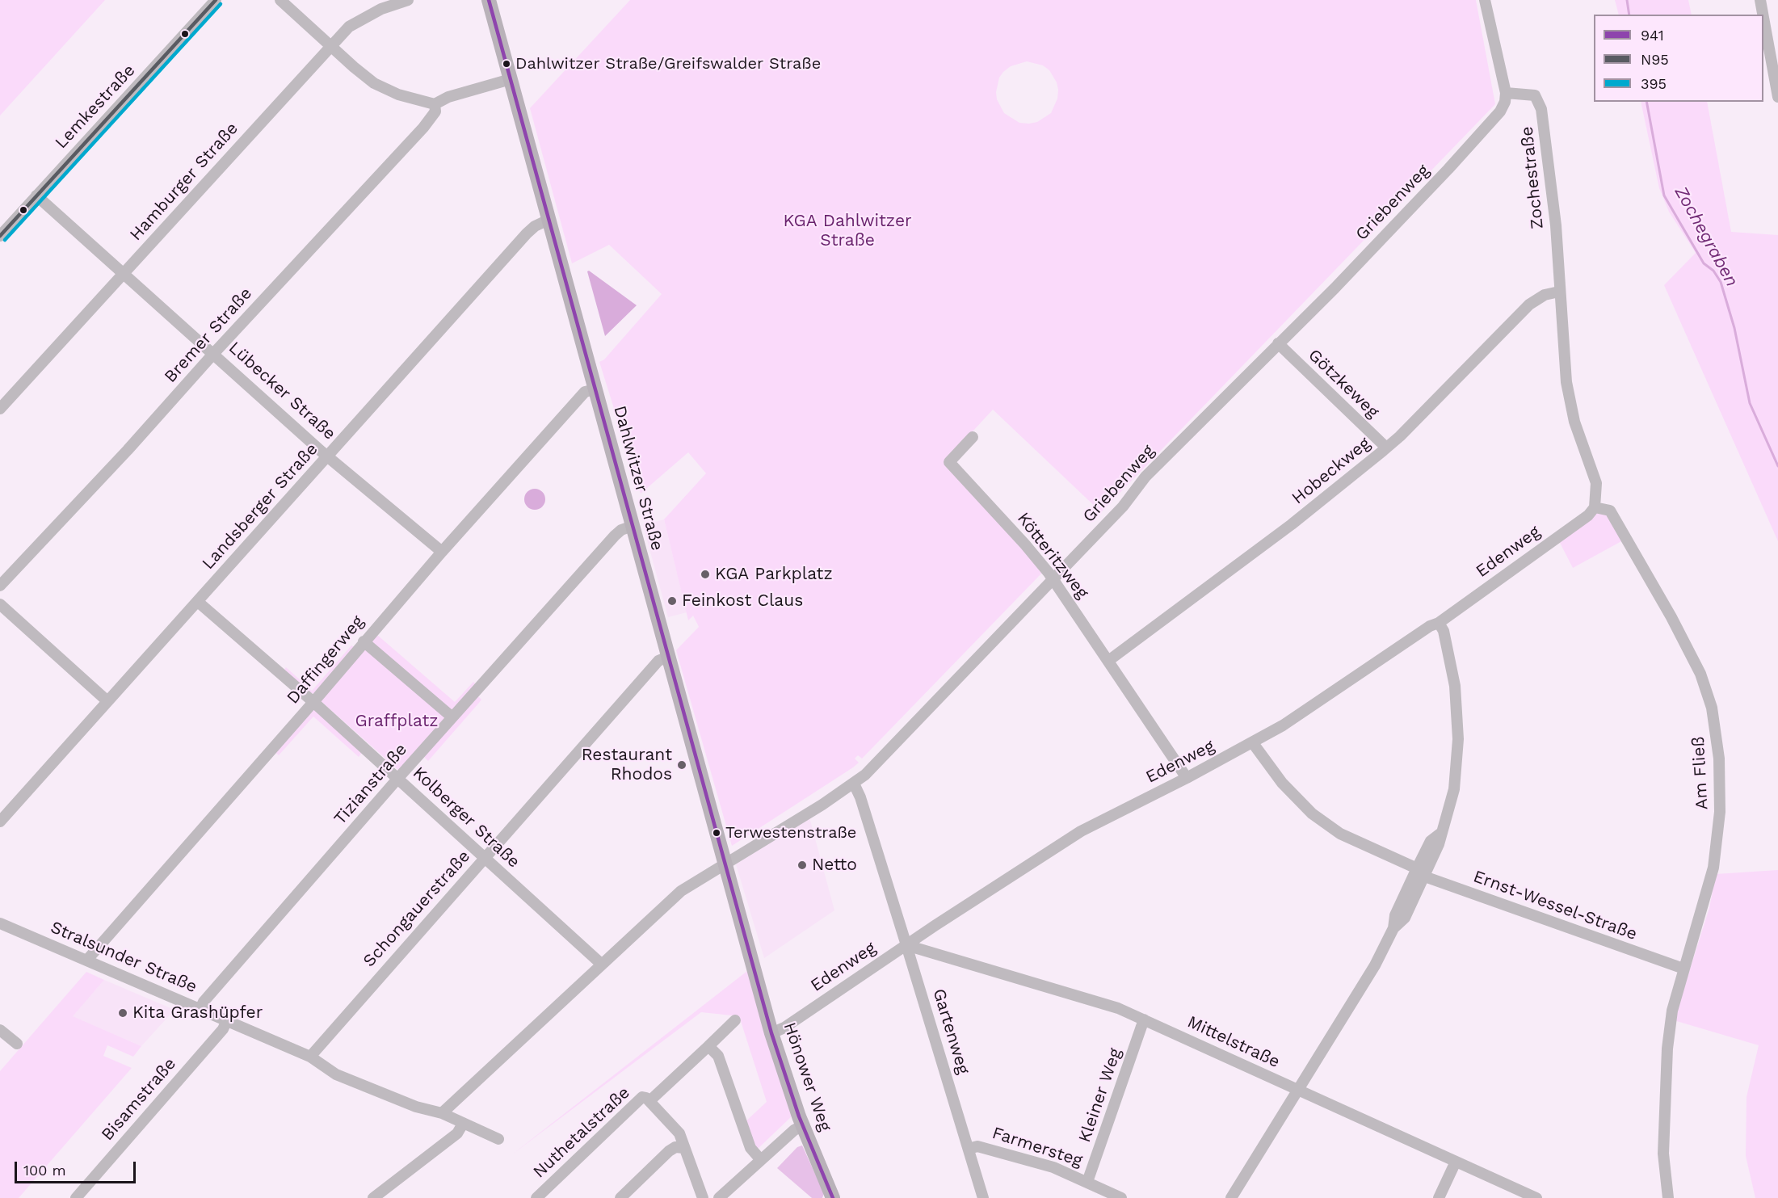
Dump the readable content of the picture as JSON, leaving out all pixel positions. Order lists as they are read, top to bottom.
{
  "streets": {
    "main road": ["Dahlwitzer Straße", "Hönower Weg"],
    "street": [
      "Lemkestraße",
      "Zochestraße",
      "Hamburger Straße",
      "Griebenweg",
      "Bremer Straße",
      "Götzkeweg",
      "Lübecker Straße",
      "Hobeckweg",
      "Landsberger Straße",
      "Edenweg",
      "Kötteritzweg",
      "Daffingerweg",
      "Am Fließ",
      "Tizianstraße",
      "Kolberger Straße",
      "Ernst-Wessel-Straße",
      "Schongauerstraße",
      "Stralsunder Straße",
      "Gartenweg",
      "Mittelstraße",
      "Kleiner Weg",
      "Bisamstraße",
      "Nuthetalstraße",
      "Farmersteg"
    ]
  },
  "crossings": [
    ["Lemkestraße", "Lübecker Straße"],
    ["Zochestraße", "Griebenweg"],
    ["Zochestraße", "Hobeckweg"],
    ["Zochestraße", "Edenweg"],
    ["Zochestraße", "Am Fließ"],
    ["Hamburger Straße", "Lübecker Straße"],
    ["Griebenweg", "Götzkeweg"],
    ["Griebenweg", "Dahlwitzer Straße"],
    ["Griebenweg", "Kötteritzweg"],
    ["Griebenweg", "Gartenweg"],
    ["Bremer Straße", "Lübecker Straße"],
    ["Götzkeweg", "Hobeckweg"],
    ["Lübecker Straße", "Landsberger Straße"],
    ["Lübecker Straße", "Daffingerweg"],
    ["Hobeckweg", "Kötteritzweg"],
    ["Dahlwitzer Straße", "Landsberger Straße"],
    ["Dahlwitzer Straße", "Daffingerweg"],
    ["Dahlwitzer Straße", "Tizianstraße"],
    ["Dahlwitzer Straße", "Schongauerstraße"],
    ["Dahlwitzer Straße", "Hönower Weg"],
    ["Landsberger Straße", "Kolberger Straße"],
    ["Edenweg", "Kötteritzweg"],
    ["Edenweg", "Am Fließ"],
    ["Edenweg", "Ernst-Wessel-Straße"],
    ["Edenweg", "Gartenweg"],
    ["Edenweg", "Mittelstraße"],
    ["Edenweg", "Hönower Weg"],
    ["Daffingerweg", "Kolberger Straße"],
    ["Daffingerweg", "Stralsunder Straße"],
    ["Am Fließ", "Ernst-Wessel-Straße"],
    ["Tizianstraße", "Kolberger Straße"],
    ["Tizianstraße", "Stralsunder Straße"],
    ["Kolberger Straße", "Schongauerstraße"],
    ["Schongauerstraße", "Stralsunder Straße"],
    ["Stralsunder Straße", "Bisamstraße"],
    ["Gartenweg", "Mittelstraße"],
    ["Gartenweg", "Farmersteg"],
    ["Mittelstraße", "Kleiner Weg"],
    ["Kleiner Weg", "Farmersteg"]
  ],
  "water": ["Zochegraben"],
  "parks": ["KGA Dahlwitzer Straße", "Graffplatz"],
  "places": [
    "Dahlwitzer Straße/Greifswalder Straße",
    "KGA Parkplatz",
    "Feinkost Claus",
    "Restaurant Rhodos",
    "Terwestenstraße",
    "Netto",
    "Kita Grashüpfer"
  ],
  "lines": ["transit line 941", "transit line N95", "transit line 395"],
  "legend": ["941", "N95", "395"],
  "scale_bar": "100 m"
}
